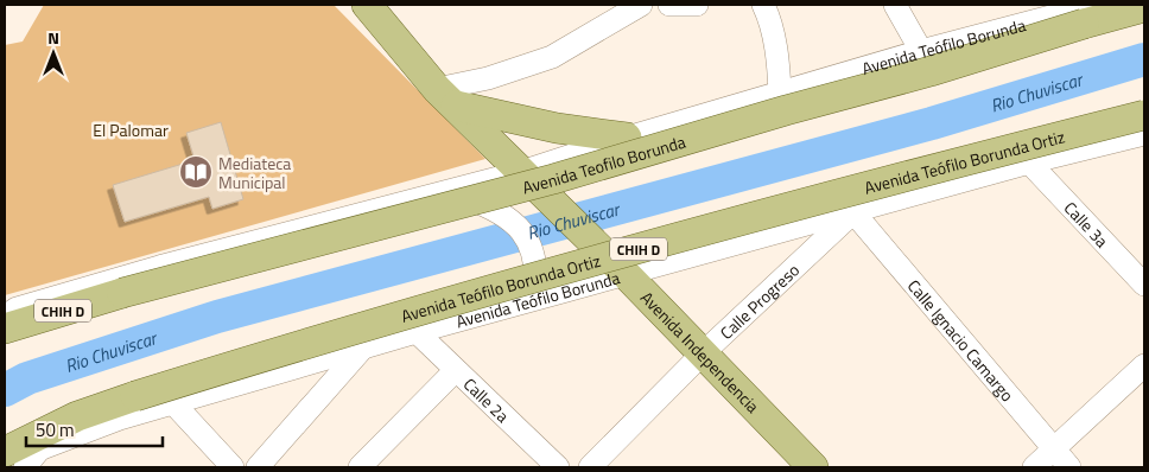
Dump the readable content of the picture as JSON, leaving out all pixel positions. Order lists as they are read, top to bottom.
{
  "streets": {
    "main road": [
      "Avenida Teófilo Borunda Ortiz",
      "Avenida Teofilo Borunda",
      "CHIH D",
      "Avenida Independencia"
    ],
    "street": [
      "Avenida Teófilo Borunda",
      "Calle 3a",
      "Calle Progreso",
      "Calle Ignacio Camargo",
      "Calle 2a"
    ]
  },
  "crossings": [
    ["Avenida Teófilo Borunda", "Avenida Teofilo Borunda"],
    ["Avenida Teófilo Borunda", "Calle 3a"],
    ["Avenida Teófilo Borunda", "CHIH D"],
    ["Avenida Teófilo Borunda", "Calle Progreso"],
    ["Avenida Teófilo Borunda", "Calle Ignacio Camargo"],
    ["Avenida Teófilo Borunda", "Avenida Independencia"],
    ["Avenida Teófilo Borunda", "Calle 2a"],
    ["Avenida Teofilo Borunda", "CHIH D"],
    ["Calle Progreso", "Calle Ignacio Camargo"],
    ["Calle Progreso", "Avenida Independencia"]
  ],
  "water": ["Rio Chuviscar"],
  "parks": ["El Palomar"],
  "places": {
    "library": ["Mediateca Municipal"]
  },
  "scale_bar": "50 m",
  "north": "top"
}
